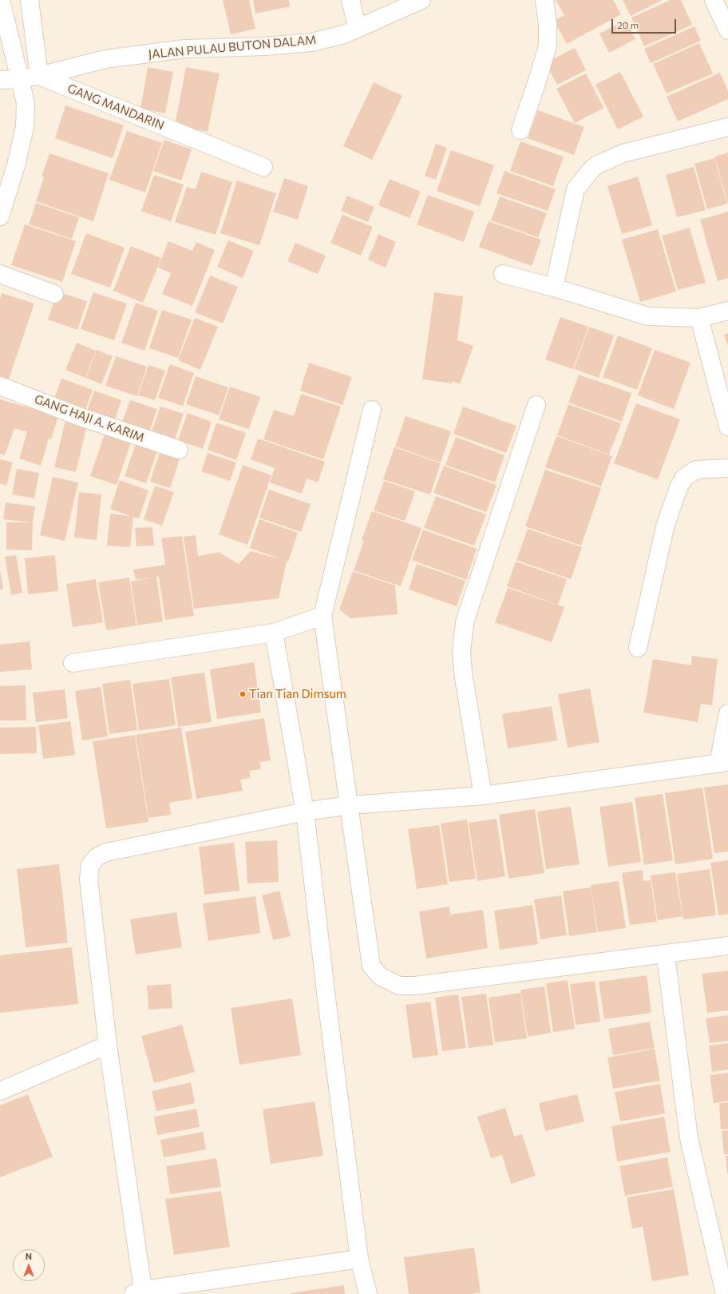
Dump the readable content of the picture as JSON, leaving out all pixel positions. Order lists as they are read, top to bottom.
{
  "streets": {
    "street": ["JALAN PULAU BUTON DALAM", "GANG MANDARIN", "GANG HAJI A. KARIM"]
  },
  "crossings": [
    ["JALAN PULAU BUTON DALAM", "GANG MANDARIN"]
  ],
  "places": ["Tian Tian Dimsum"],
  "scale_bar": "20 m",
  "north": "top"
}
